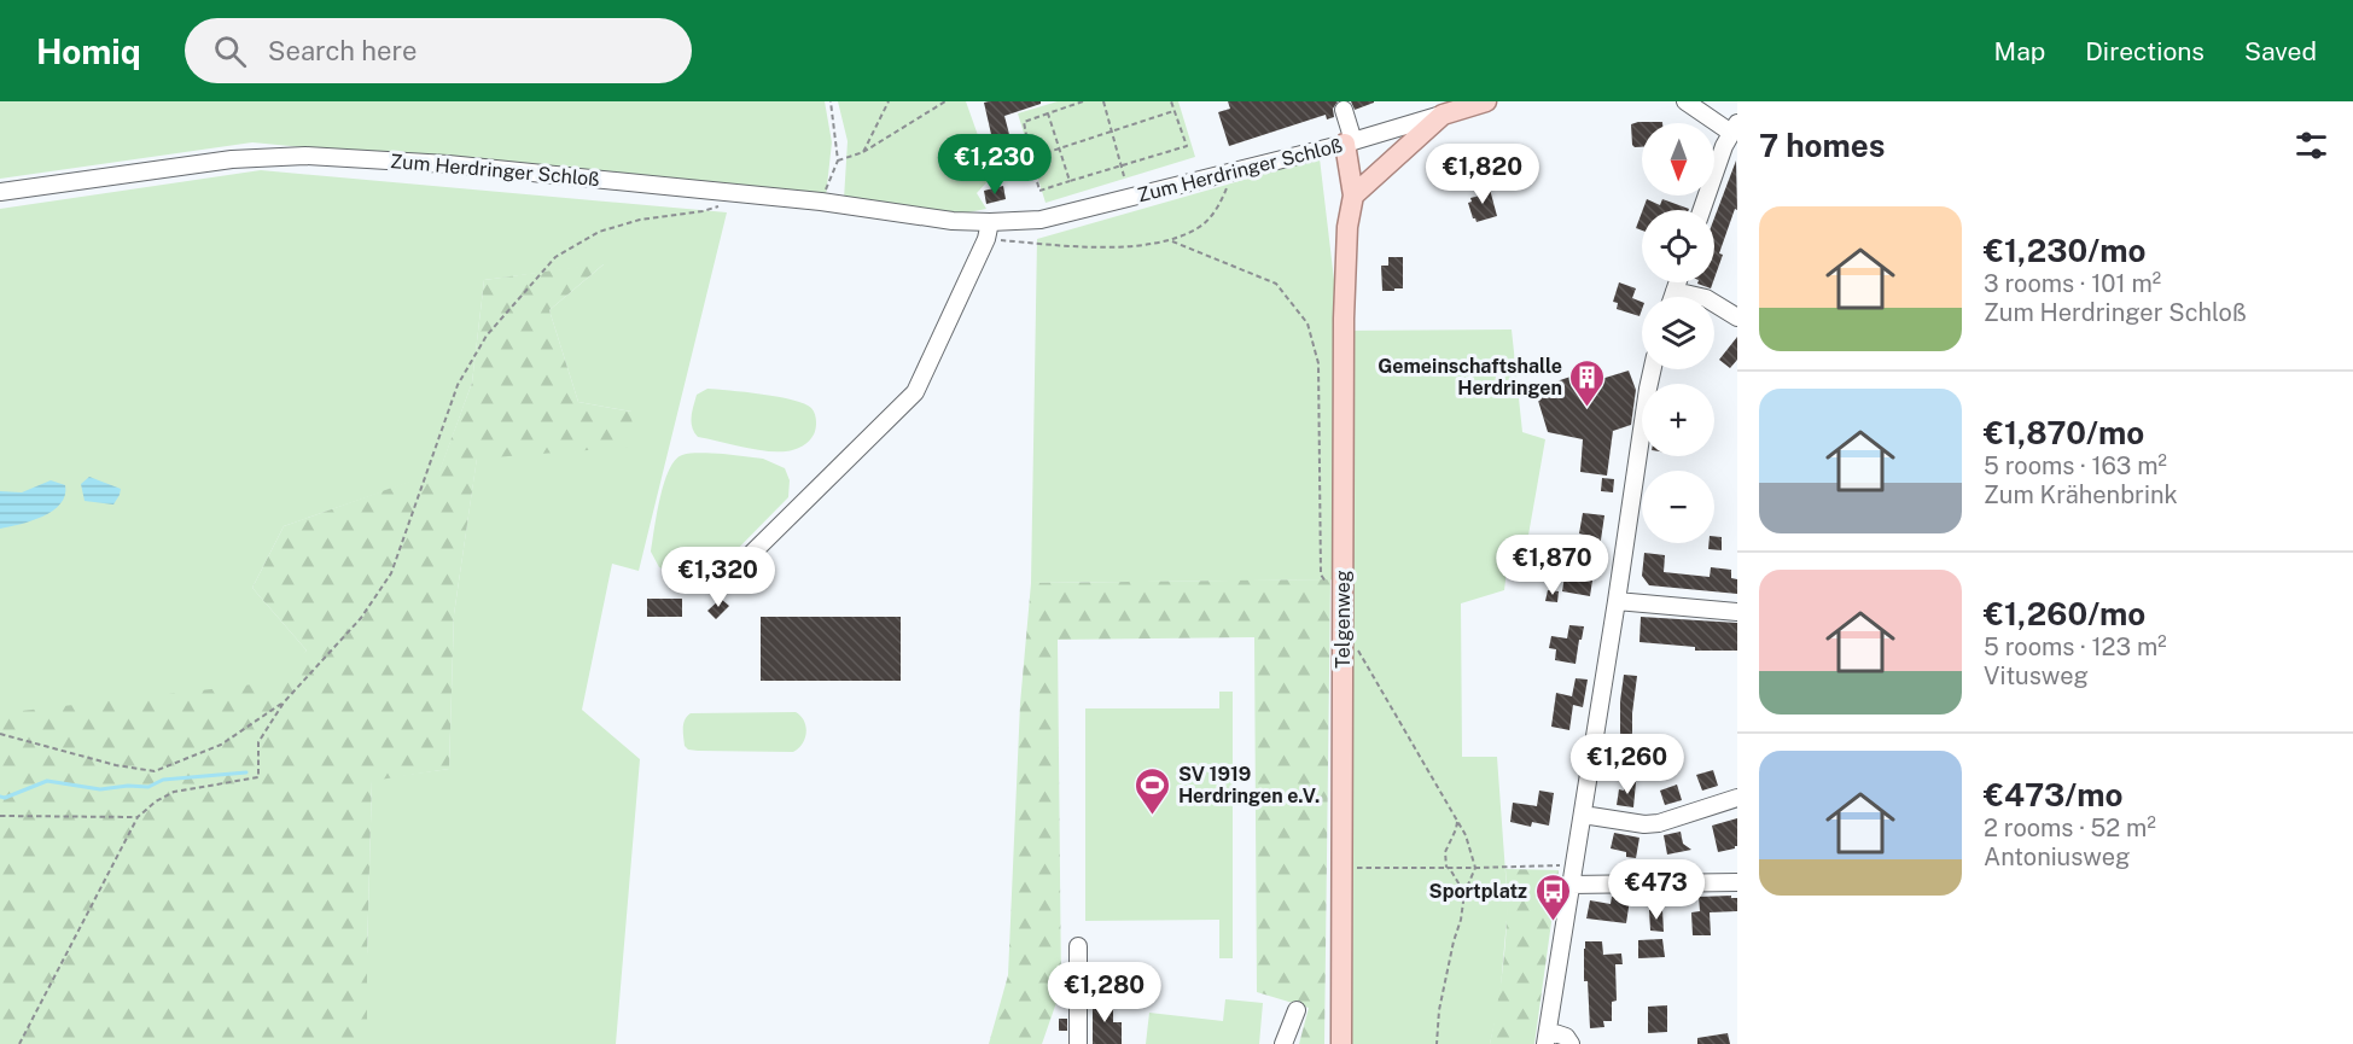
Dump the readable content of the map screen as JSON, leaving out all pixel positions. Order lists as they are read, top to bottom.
{
  "streets": {
    "main road": ["Zum Herdringer Schloß", "Telgenweg"]
  },
  "crossings": [
    ["Zum Herdringer Schloß", "Telgenweg"]
  ],
  "places": {
    "building": ["Gemeinschaftshalle Herdringen"],
    "sports": ["SV 1919 Herdringen e.V."],
    "bus stop": ["Sportplatz"]
  },
  "north": "bottom",
  "page": {
    "header": "Homiq",
    "search": "Search here",
    "nav": ["Map", "Directions", "Saved"],
    "heading": "7 homes",
    "map_buttons": ["+", "−"],
    "price": [
      "€1,230",
      "€1,820",
      "€1,870",
      "€1,320",
      "€1,260",
      "€473",
      "€1,280"
    ],
    "list": [
      {
        "name": "€1,230/mo",
        "note": "3 rooms · 101 m² · Zum Herdringer Schloß"
      },
      {
        "name": "€1,870/mo",
        "note": "5 rooms · 163 m² · Zum Krähenbrink"
      },
      {
        "name": "€1,260/mo",
        "note": "5 rooms · 123 m² · Vitusweg"
      },
      {
        "name": "€473/mo",
        "note": "2 rooms · 52 m² · Antoniusweg"
      }
    ]
  }
}
